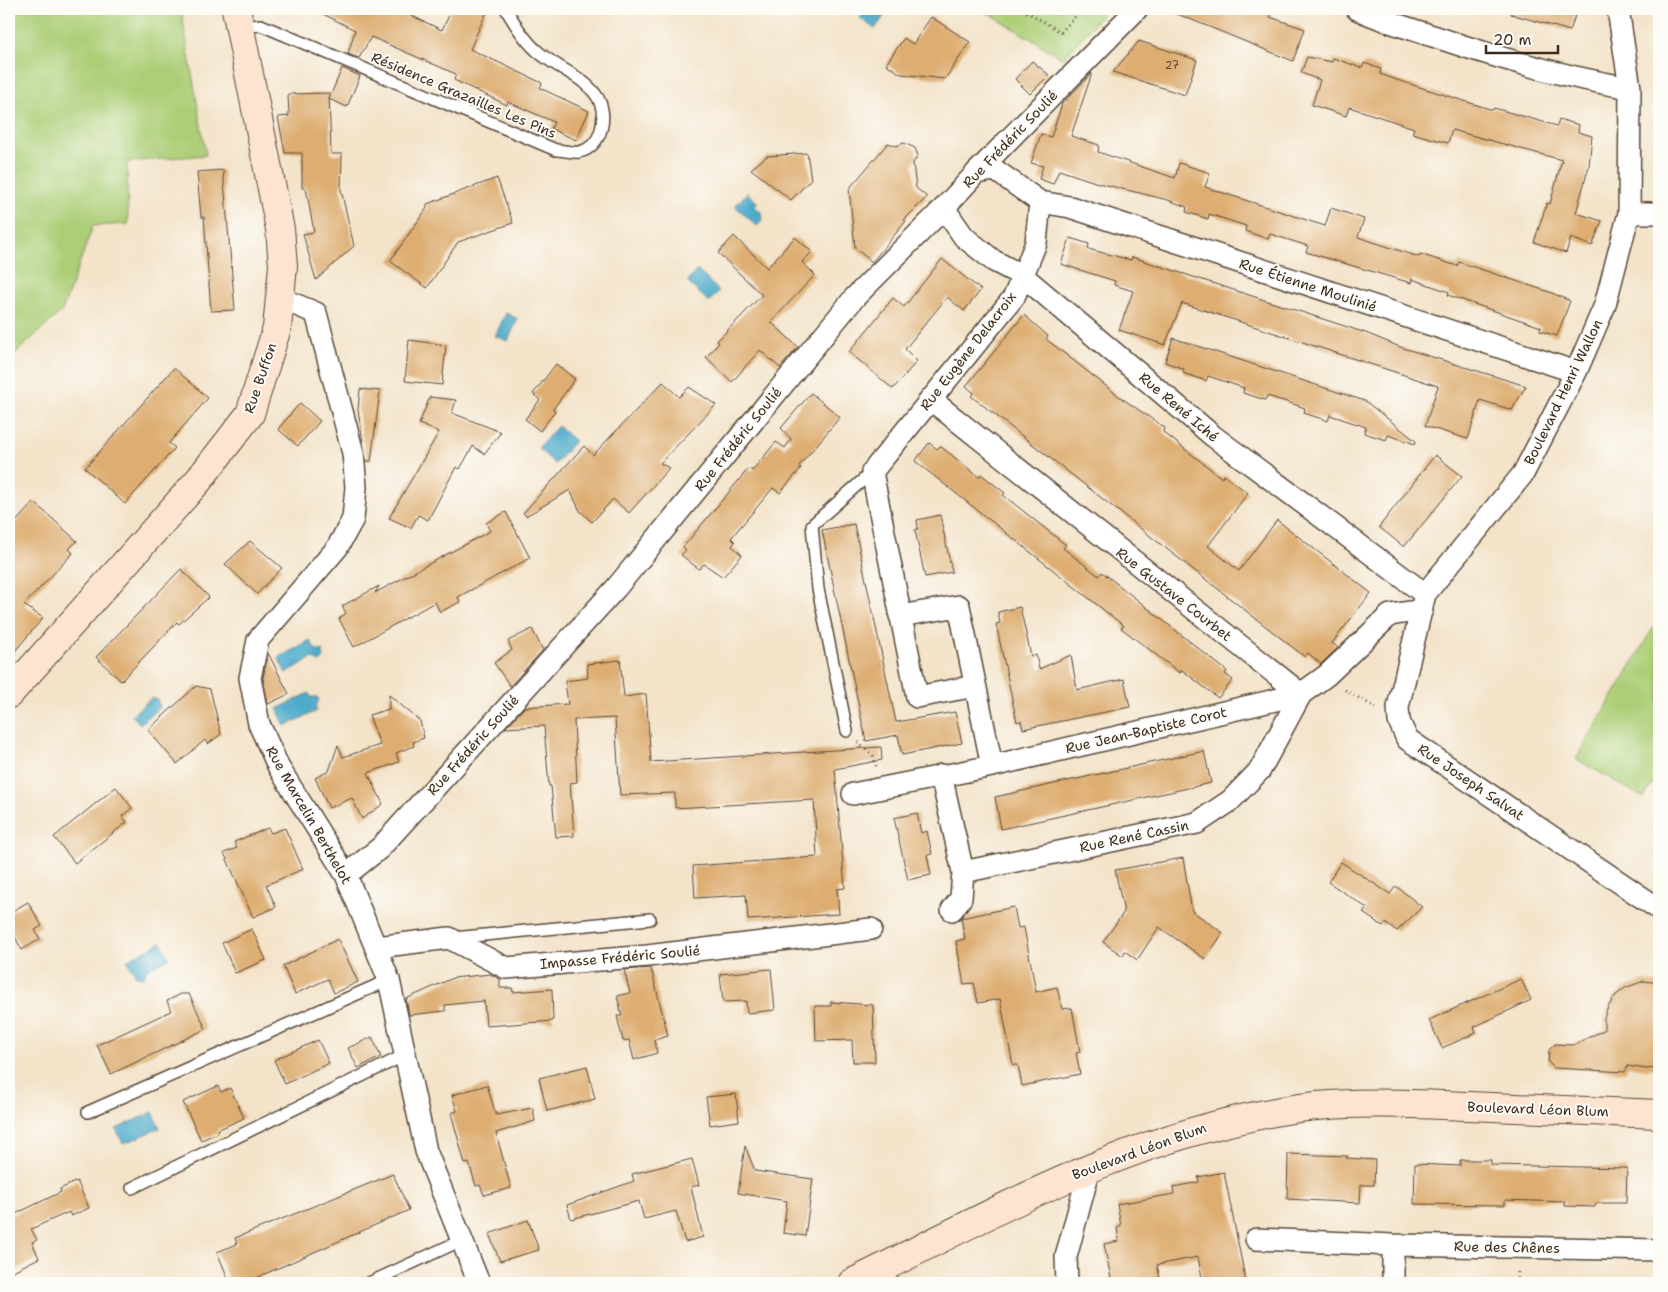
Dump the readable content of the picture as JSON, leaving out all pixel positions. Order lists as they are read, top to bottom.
{
  "streets": {
    "street": [
      "Rue Frédéric Soulié",
      "Rue Étienne Moulinié",
      "Rue Eugène Delacroix",
      "Rue Buffon",
      "Boulevard Henri Wallon",
      "Rue René Iché",
      "Rue Gustave Courbet",
      "Rue Jean-Baptiste Corot",
      "Rue Joseph Salvat",
      "Rue Marcelin Berthelot",
      "Rue René Cassin",
      "Impasse Frédéric Soulié",
      "Boulevard Léon Blum",
      "Rue des Chênes"
    ],
    "lane": ["Résidence Grazailles Les Pins"]
  },
  "crossings": [
    ["Résidence Grazailles Les Pins", "Rue Buffon"],
    ["Rue Frédéric Soulié", "Rue René Iché"],
    ["Rue Frédéric Soulié", "Rue Marcelin Berthelot"],
    ["Rue Étienne Moulinié", "Rue Eugène Delacroix"],
    ["Rue Étienne Moulinié", "Boulevard Henri Wallon"],
    ["Rue Eugène Delacroix", "Rue René Iché"],
    ["Rue Eugène Delacroix", "Rue Gustave Courbet"],
    ["Rue Buffon", "Rue Marcelin Berthelot"],
    ["Boulevard Henri Wallon", "Rue René Iché"],
    ["Rue Gustave Courbet", "Rue Jean-Baptiste Corot"],
    ["Rue Gustave Courbet", "Rue René Cassin"],
    ["Rue Jean-Baptiste Corot", "Rue René Cassin"]
  ],
  "house_numbers": ["27"],
  "scale_bar": "20 m"
}
